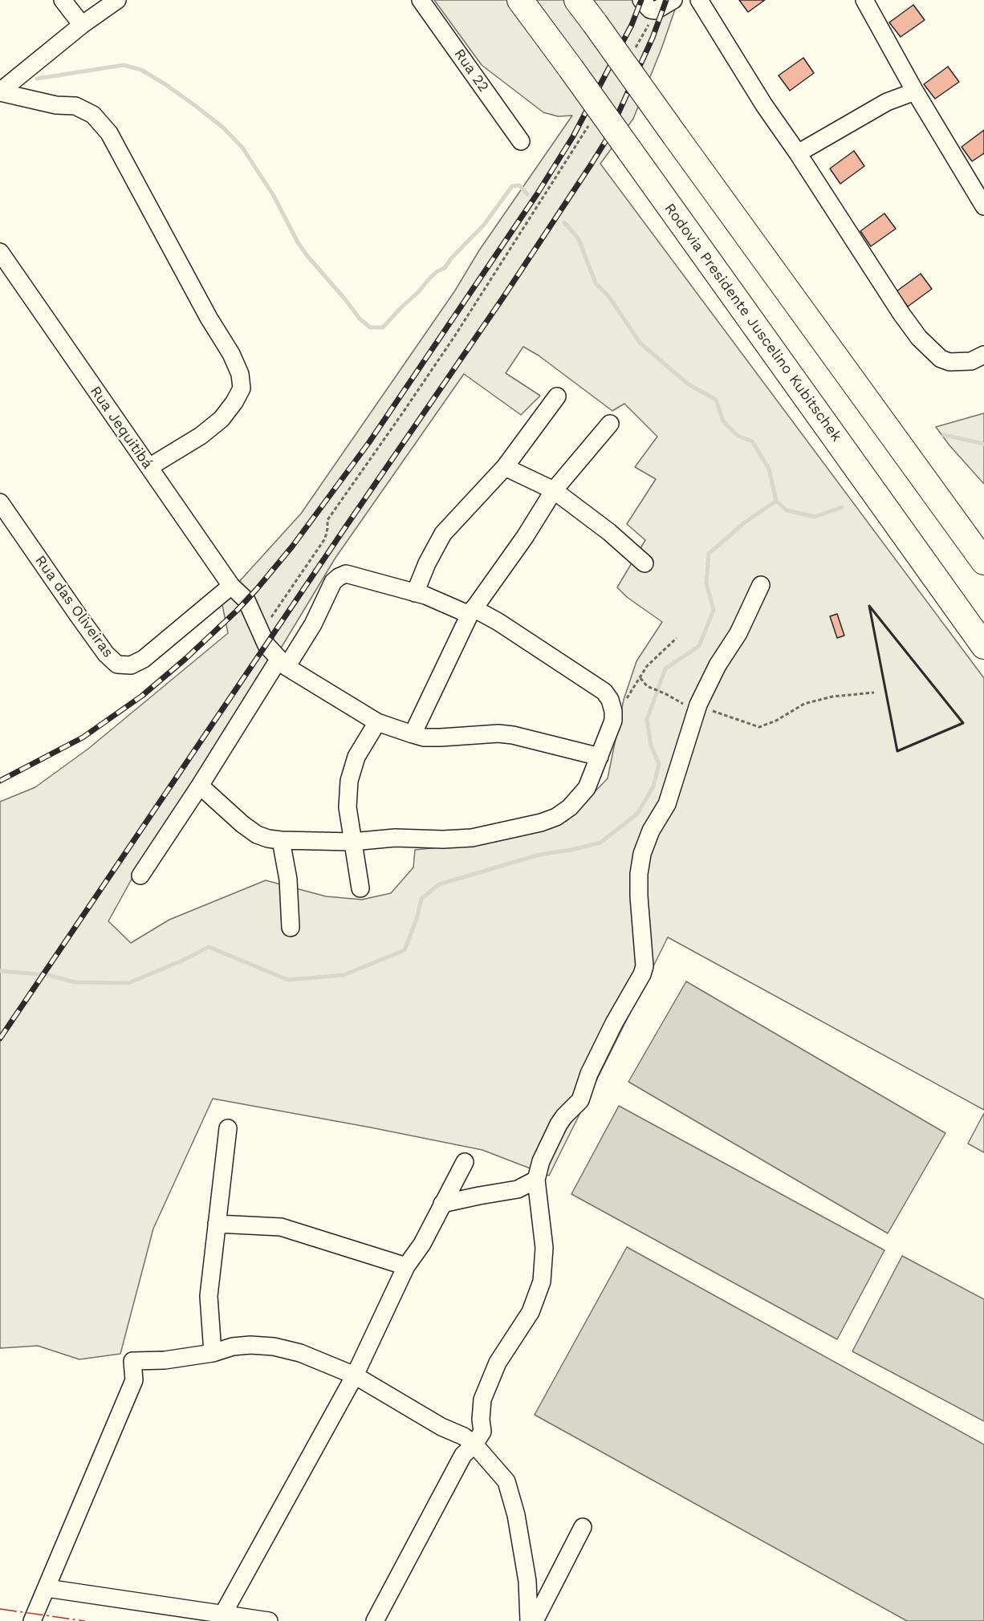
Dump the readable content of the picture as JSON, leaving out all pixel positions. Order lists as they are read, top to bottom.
{
  "streets": {
    "highway": ["Rodovia Presidente Juscelino Kubitschek"],
    "street": ["Rua 22", "Rua Jequitibá", "Rua das Oliveiras"]
  },
  "crossings": [
    ["Rua Jequitibá", "Rua das Oliveiras"]
  ]
}
